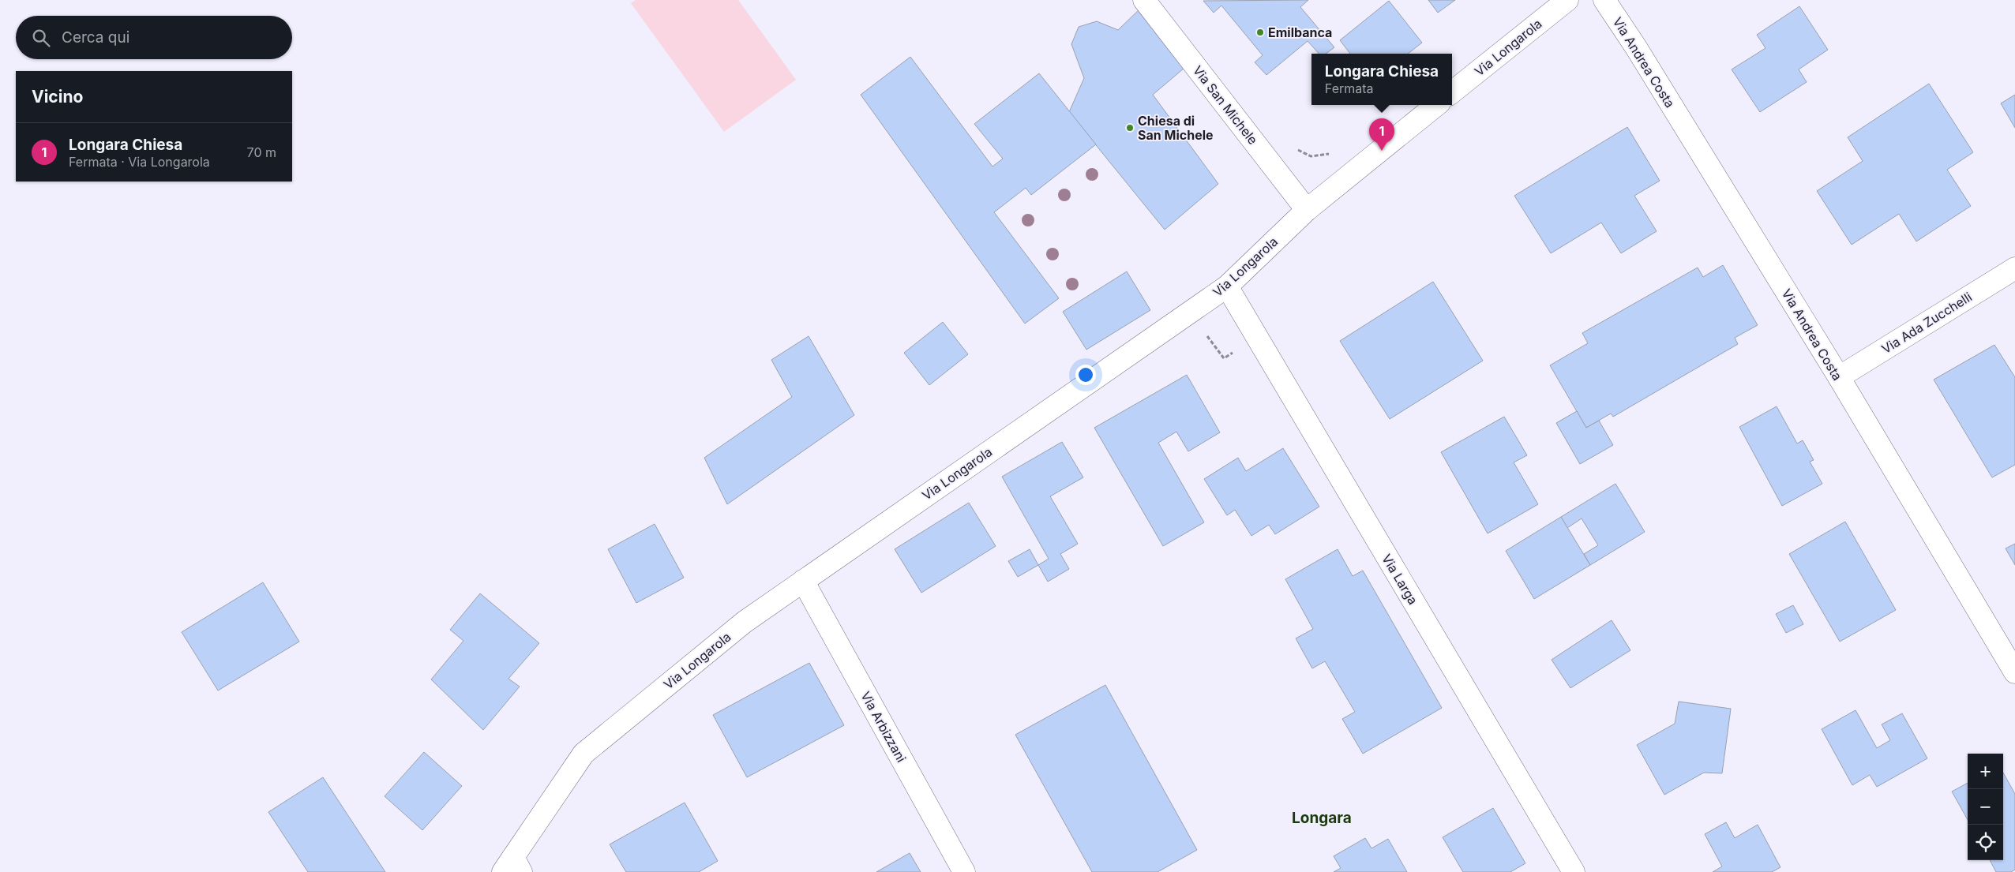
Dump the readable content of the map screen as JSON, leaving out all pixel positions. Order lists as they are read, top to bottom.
{
  "streets": {
    "street": [
      "Via Longarola",
      "Via Andrea Costa",
      "Via San Michele",
      "Via Ada Zucchelli",
      "Via Larga",
      "Via Arbizzani"
    ]
  },
  "crossings": [
    ["Via Longarola", "Via San Michele"],
    ["Via Longarola", "Via Larga"],
    ["Via Longarola", "Via Arbizzani"],
    ["Via Andrea Costa", "Via Ada Zucchelli"]
  ],
  "districts": ["Longara"],
  "places": ["Emilbanca", "Chiesa di San Michele"],
  "page": {
    "search": "Cerca qui",
    "popup": ["Longara Chiesa", "Fermata"],
    "heading": "Vicino",
    "pins": "1",
    "list": [
      {
        "mark": "1",
        "name": "Longara Chiesa",
        "note": "Fermata · Via Longarola",
        "value": "70 m"
      }
    ],
    "map_buttons": ["+", "−"]
  }
}
